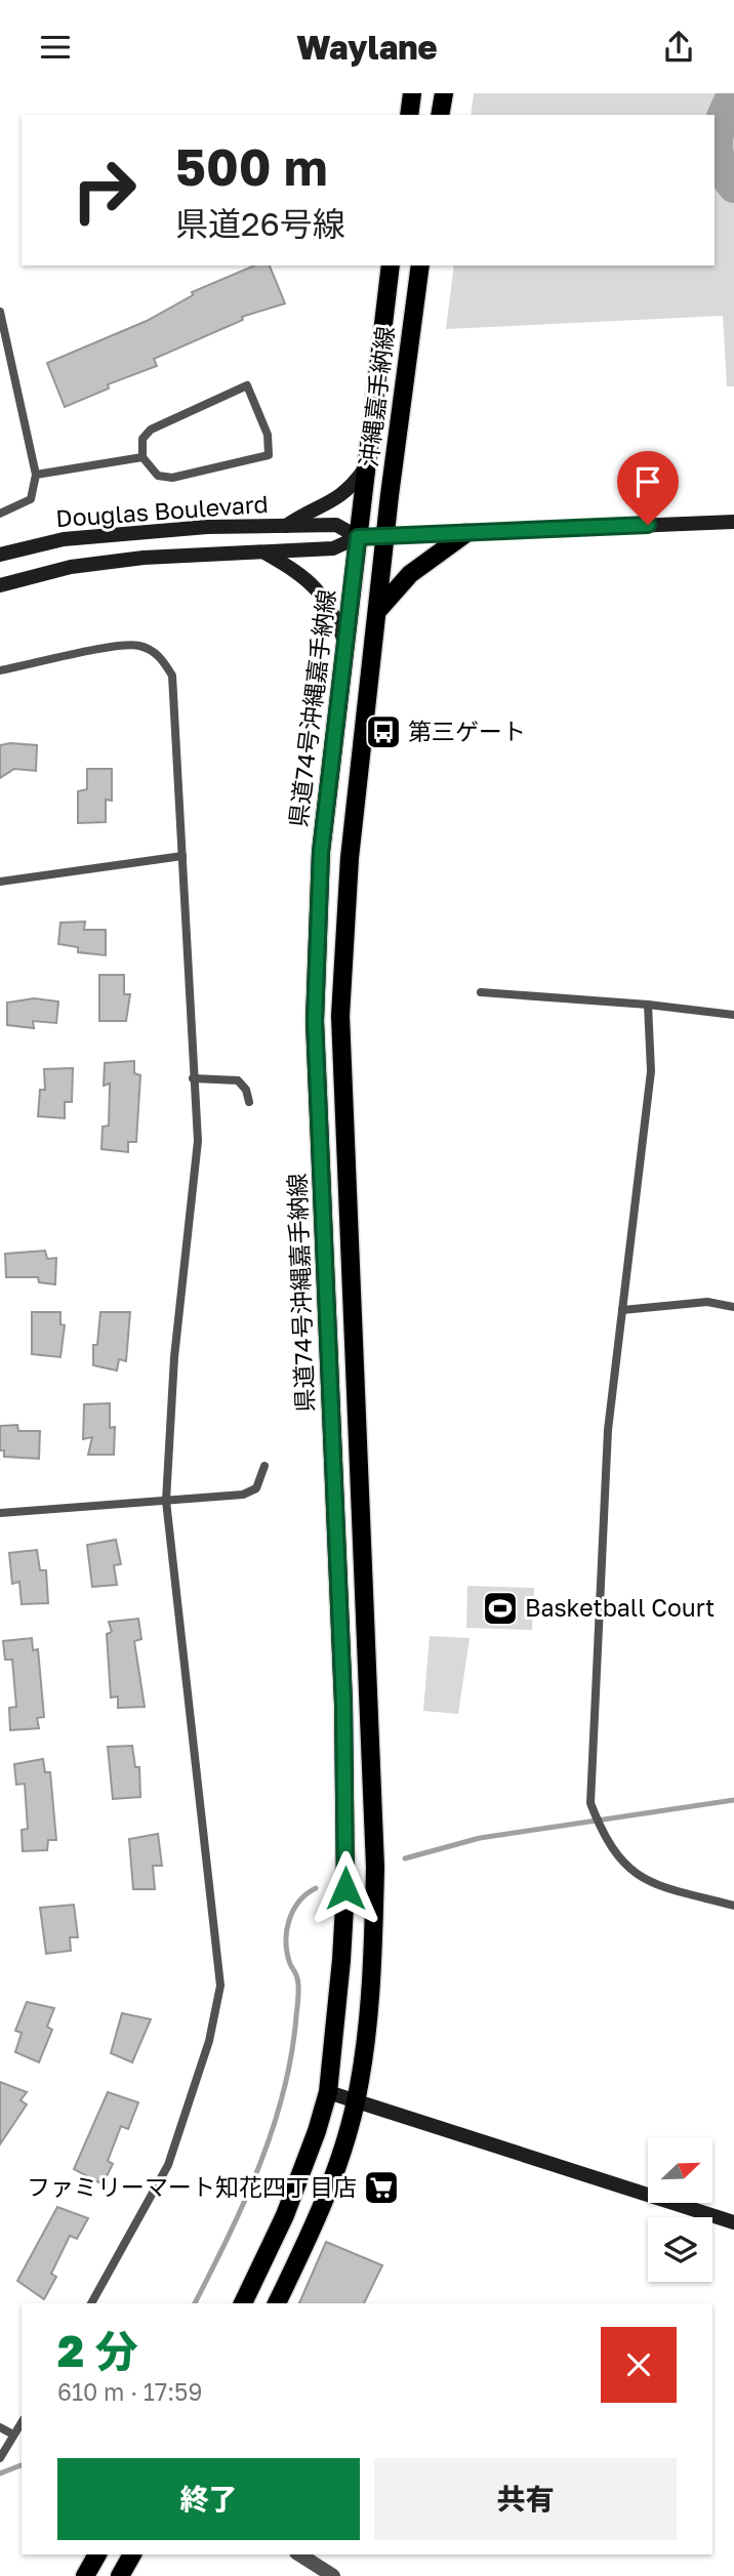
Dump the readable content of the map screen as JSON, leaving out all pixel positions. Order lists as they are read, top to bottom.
{
  "streets": {
    "main road": ["沖縄嘉手納線", "県道74号沖縄嘉手納線"],
    "street": ["Douglas Boulevard"]
  },
  "crossings": [
    ["Douglas Boulevard", "県道74号沖縄嘉手納線"]
  ],
  "places": {
    "bus stop": ["第三ゲート"],
    "sports": ["Basketball Court"],
    "supermarket": ["ファミリーマート知花四丁目店"]
  },
  "north": "top right",
  "page": {
    "header": "Waylane",
    "turn": ["500 m", "県道26号線"],
    "heading": ["2 分", "610 m · 17:59"],
    "buttons": ["終了", "共有"]
  }
}
